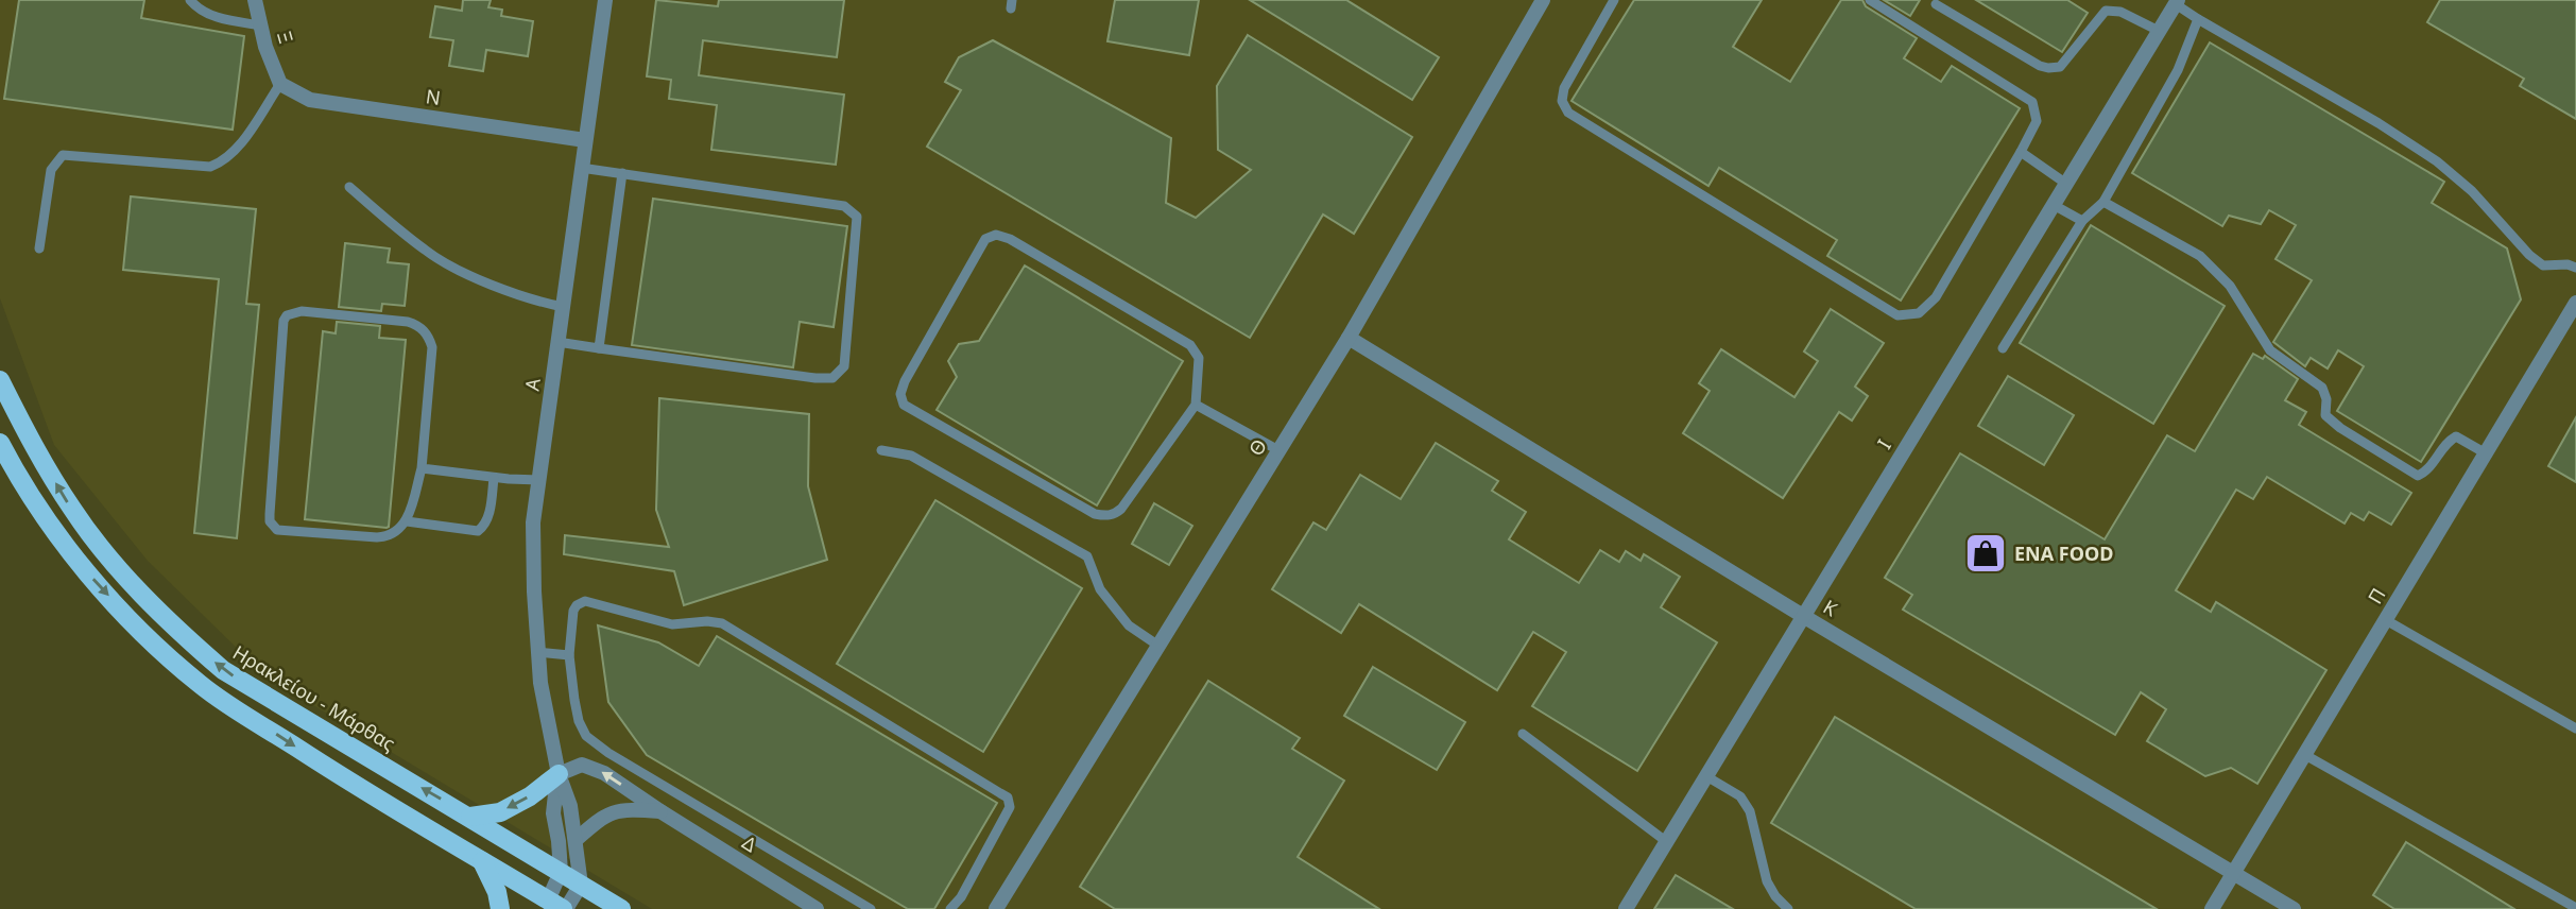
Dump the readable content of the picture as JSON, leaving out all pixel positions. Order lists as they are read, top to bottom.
{
  "streets": {
    "main road": ["Ηρακλείου - Μάρθας"],
    "street": [
      "Ξ",
      "Ν",
      "Α",
      "Ι",
      "Θ",
      "Π",
      "Κ",
      "Δ"
    ]
  },
  "crossings": [
    ["Ξ", "Ν"],
    ["Ν", "Α"],
    ["Α", "Ηρακλείου - Μάρθας"],
    ["Α", "Δ"],
    ["Ι", "Κ"],
    ["Θ", "Κ"],
    ["Π", "Κ"]
  ],
  "one_way": ["Δ"],
  "places": {
    "shop": ["ENA FOOD"]
  }
}
